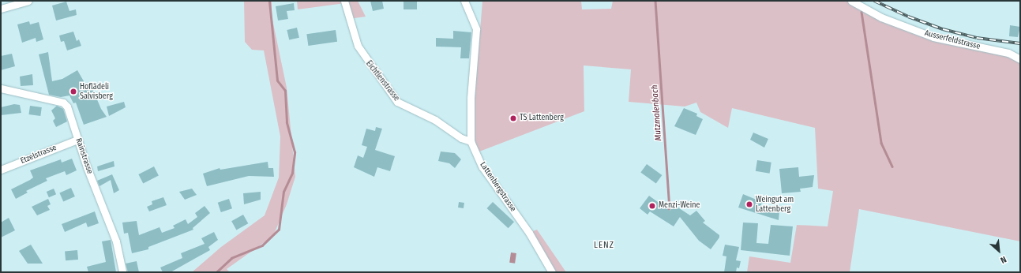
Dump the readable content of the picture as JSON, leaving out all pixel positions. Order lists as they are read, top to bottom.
{
  "streets": {
    "street": [
      "Ausserfeldstrasse",
      "Eichtlenstrasse",
      "Etzelstrasse",
      "Rainstrasse",
      "Lattenbergstrasse"
    ]
  },
  "crossings": [
    ["Eichtlenstrasse", "Lattenbergstrasse"],
    ["Etzelstrasse", "Rainstrasse"]
  ],
  "districts": ["LENZ"],
  "water": ["Mutzmalenbach"],
  "places": [
    "Hoflädeli Salvisberg",
    "TS Lattenberg",
    "Weingut am Lattenberg",
    "Menzi-Weine"
  ],
  "north": "bottom right"
}
